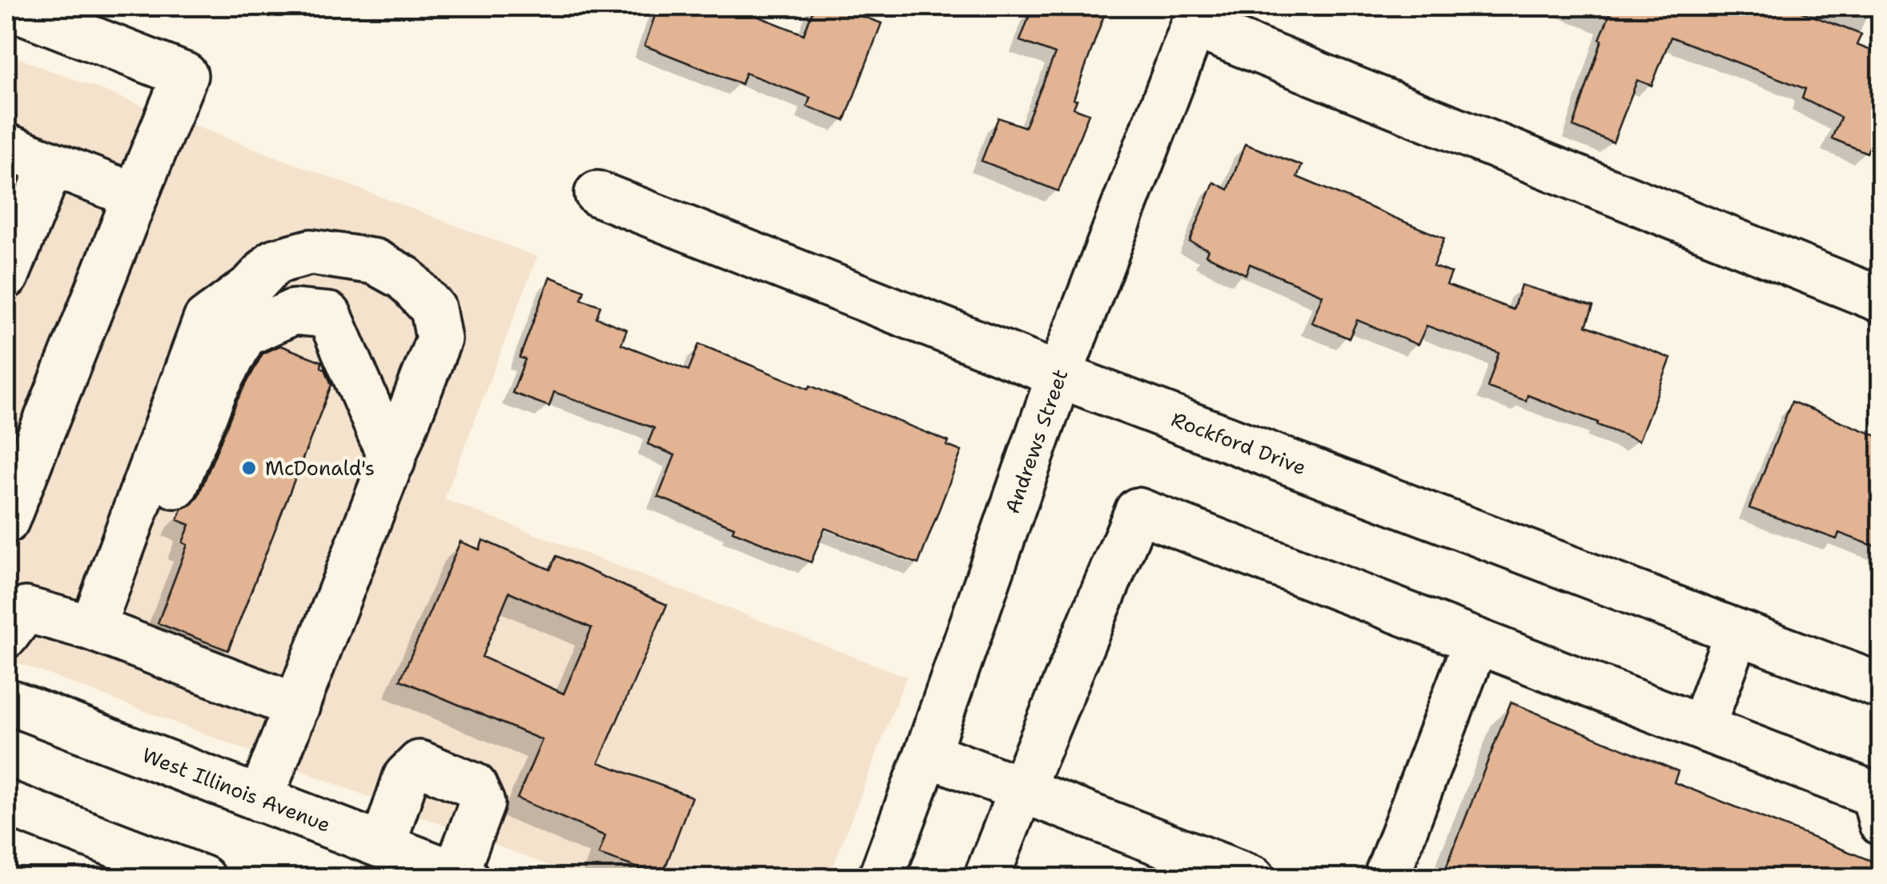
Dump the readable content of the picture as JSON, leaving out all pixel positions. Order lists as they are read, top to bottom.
{
  "streets": {
    "street": ["Andrews Street", "Rockford Drive", "West Illinois Avenue"]
  },
  "crossings": [
    ["Andrews Street", "Rockford Drive"]
  ],
  "places": ["McDonald's"]
}
